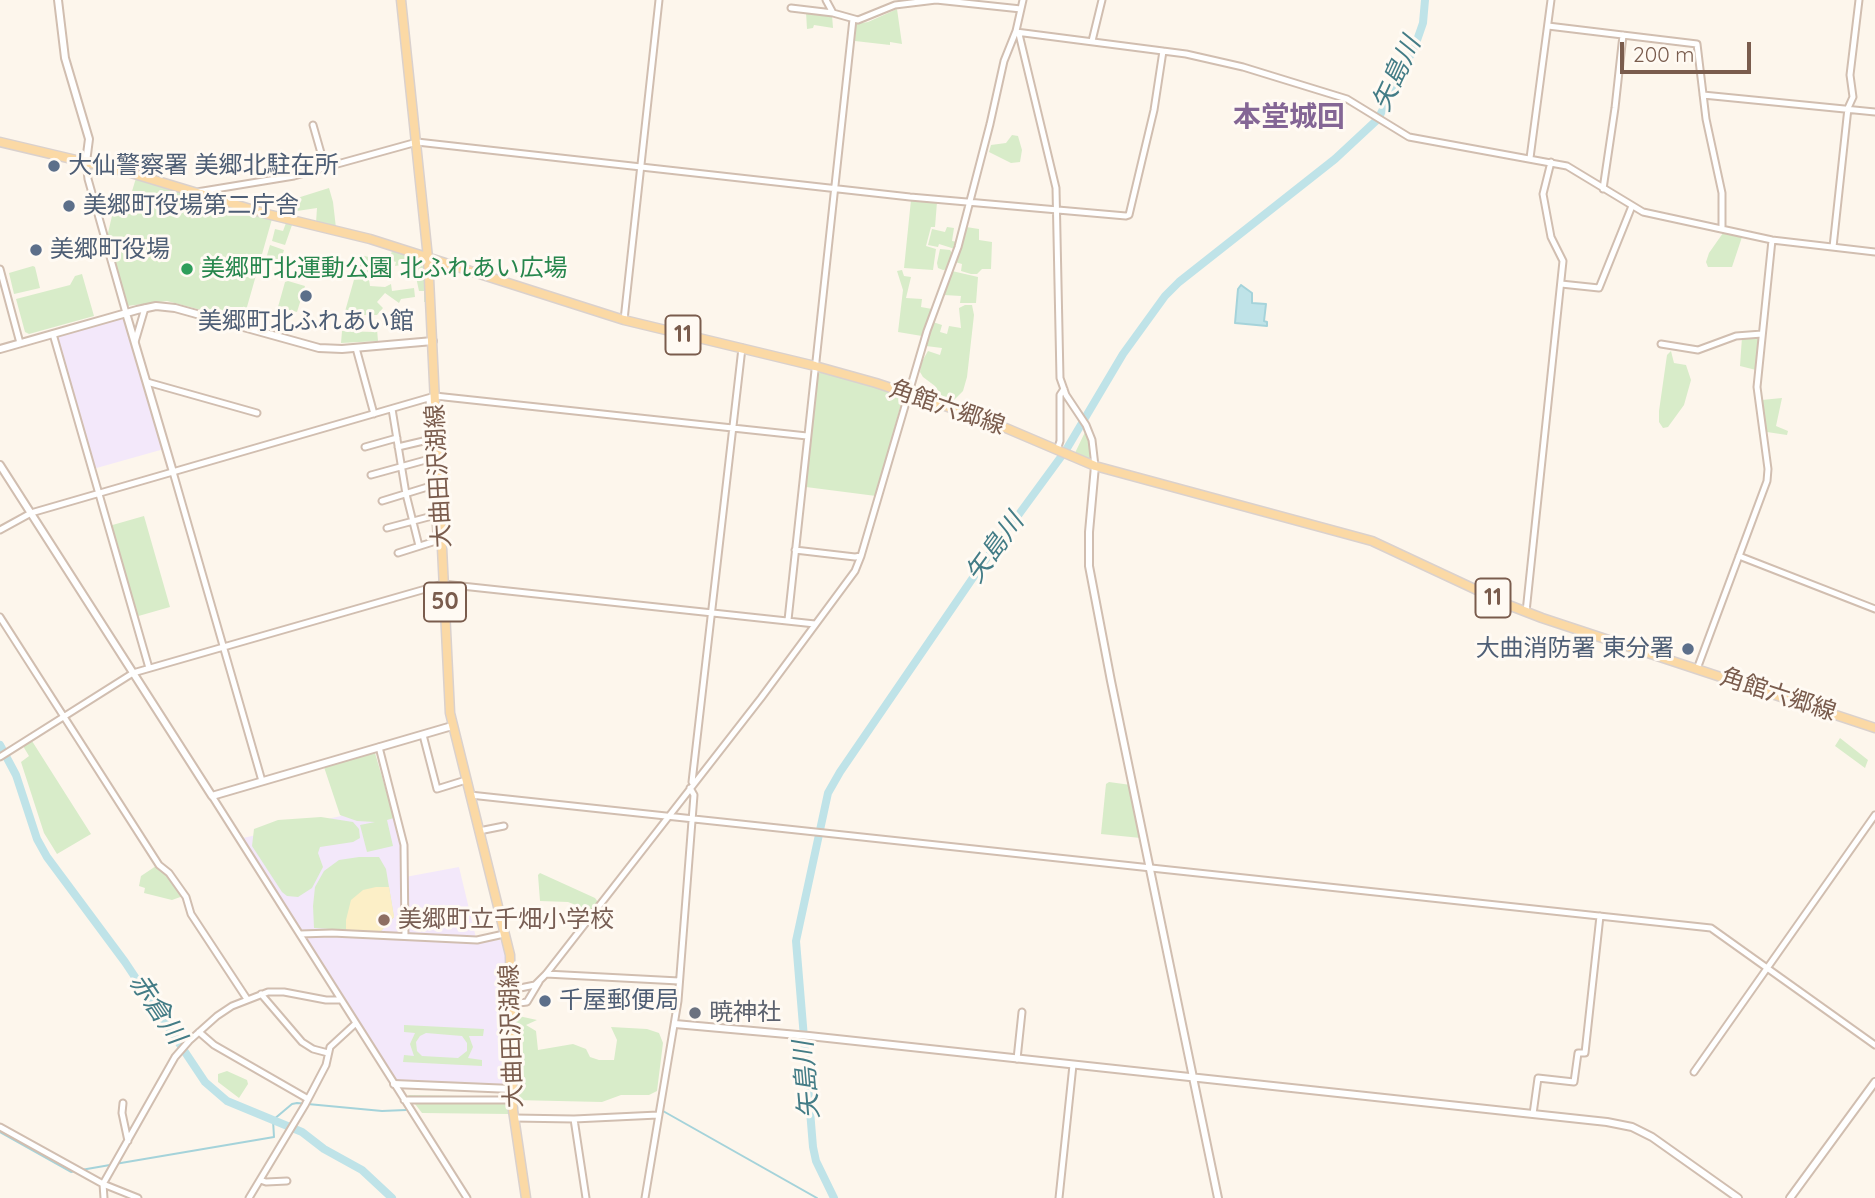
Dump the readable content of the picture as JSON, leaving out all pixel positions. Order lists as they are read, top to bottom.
{
  "streets": {
    "main road": [
      "11",
      "角館六郷線",
      "大曲田沢湖線",
      "50"
    ]
  },
  "crossings": [
    ["角館六郷線", "大曲田沢湖線"]
  ],
  "districts": ["本堂城回"],
  "water": ["矢島川", "赤倉川"],
  "places": [
    "大仙警察署 美郷北駐在所",
    "美郷町役場第二庁舎",
    "美郷町役場",
    "美郷町北運動公園 北ふれあい広場",
    "美郷町北ふれあい館",
    "大曲消防署 東分署",
    "美郷町立千畑小学校",
    "千屋郵便局",
    "暁神社"
  ],
  "scale_bar": "200 m"
}
